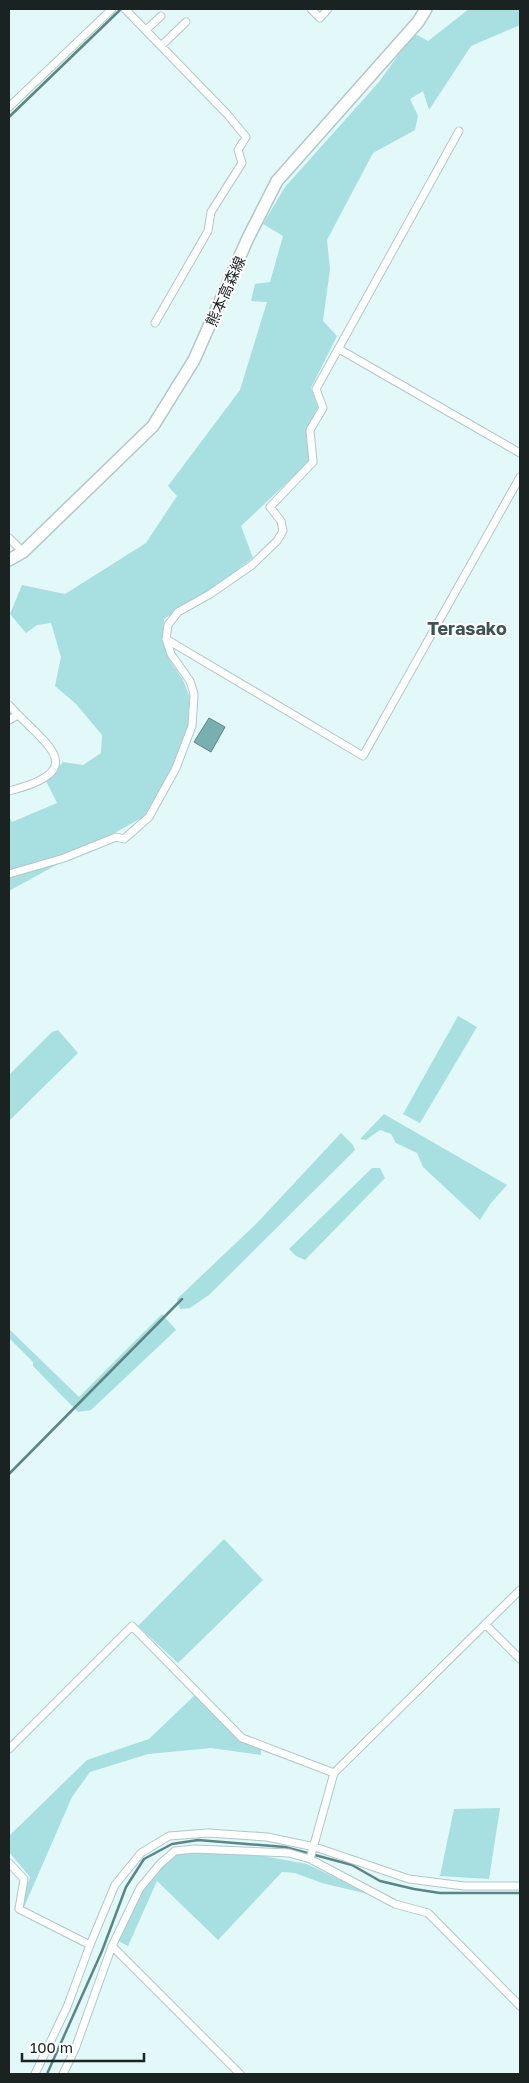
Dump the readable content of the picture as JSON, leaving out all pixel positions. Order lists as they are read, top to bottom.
{
  "streets": {
    "main road": ["熊本高森線"]
  },
  "districts": ["Terasako"],
  "scale_bar": "100 m"
}
